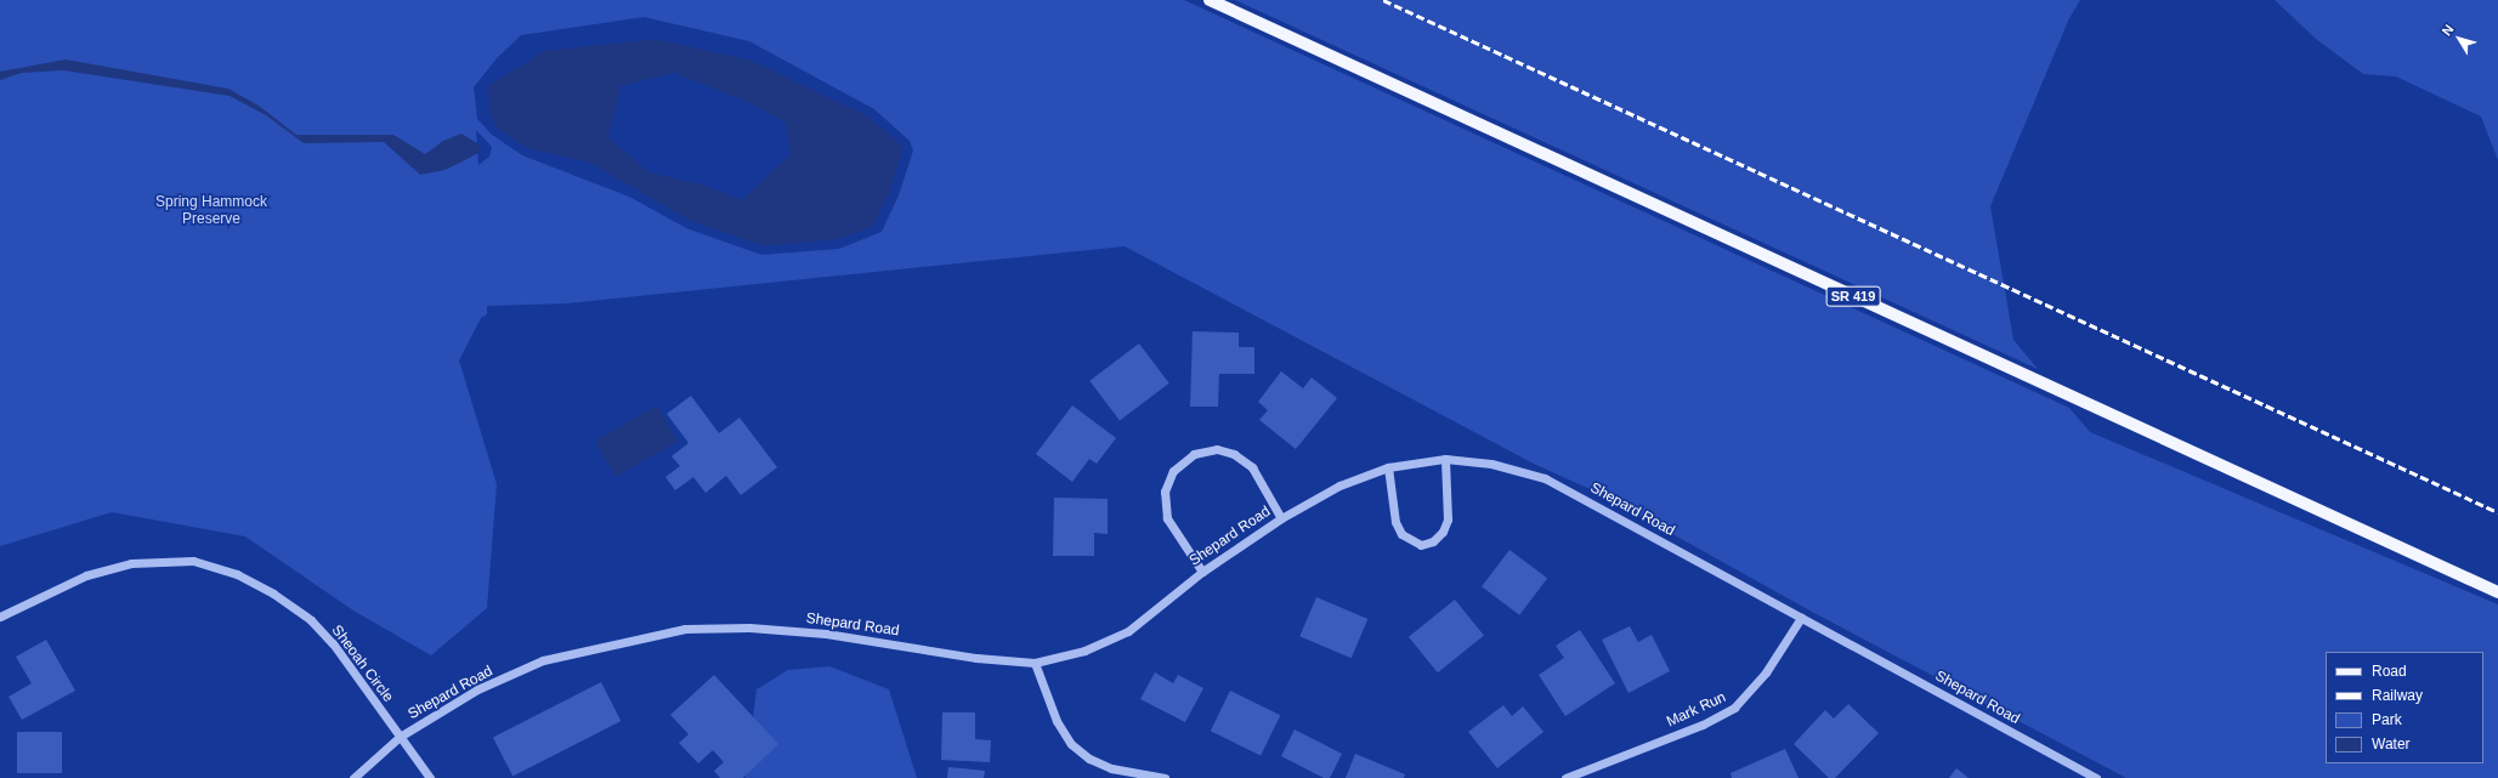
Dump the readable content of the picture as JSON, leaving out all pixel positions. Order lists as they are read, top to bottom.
{
  "streets": {
    "main road": ["SR 419"],
    "street": ["Shepard Road", "Sheoah Circle", "Mark Run"]
  },
  "crossings": [
    ["Shepard Road", "Sheoah Circle"],
    ["Shepard Road", "Mark Run"]
  ],
  "parks": ["Spring Hammock Preserve"],
  "legend": [
    "Road",
    "Railway",
    "Park",
    "Water"
  ],
  "north": "top left"
}
